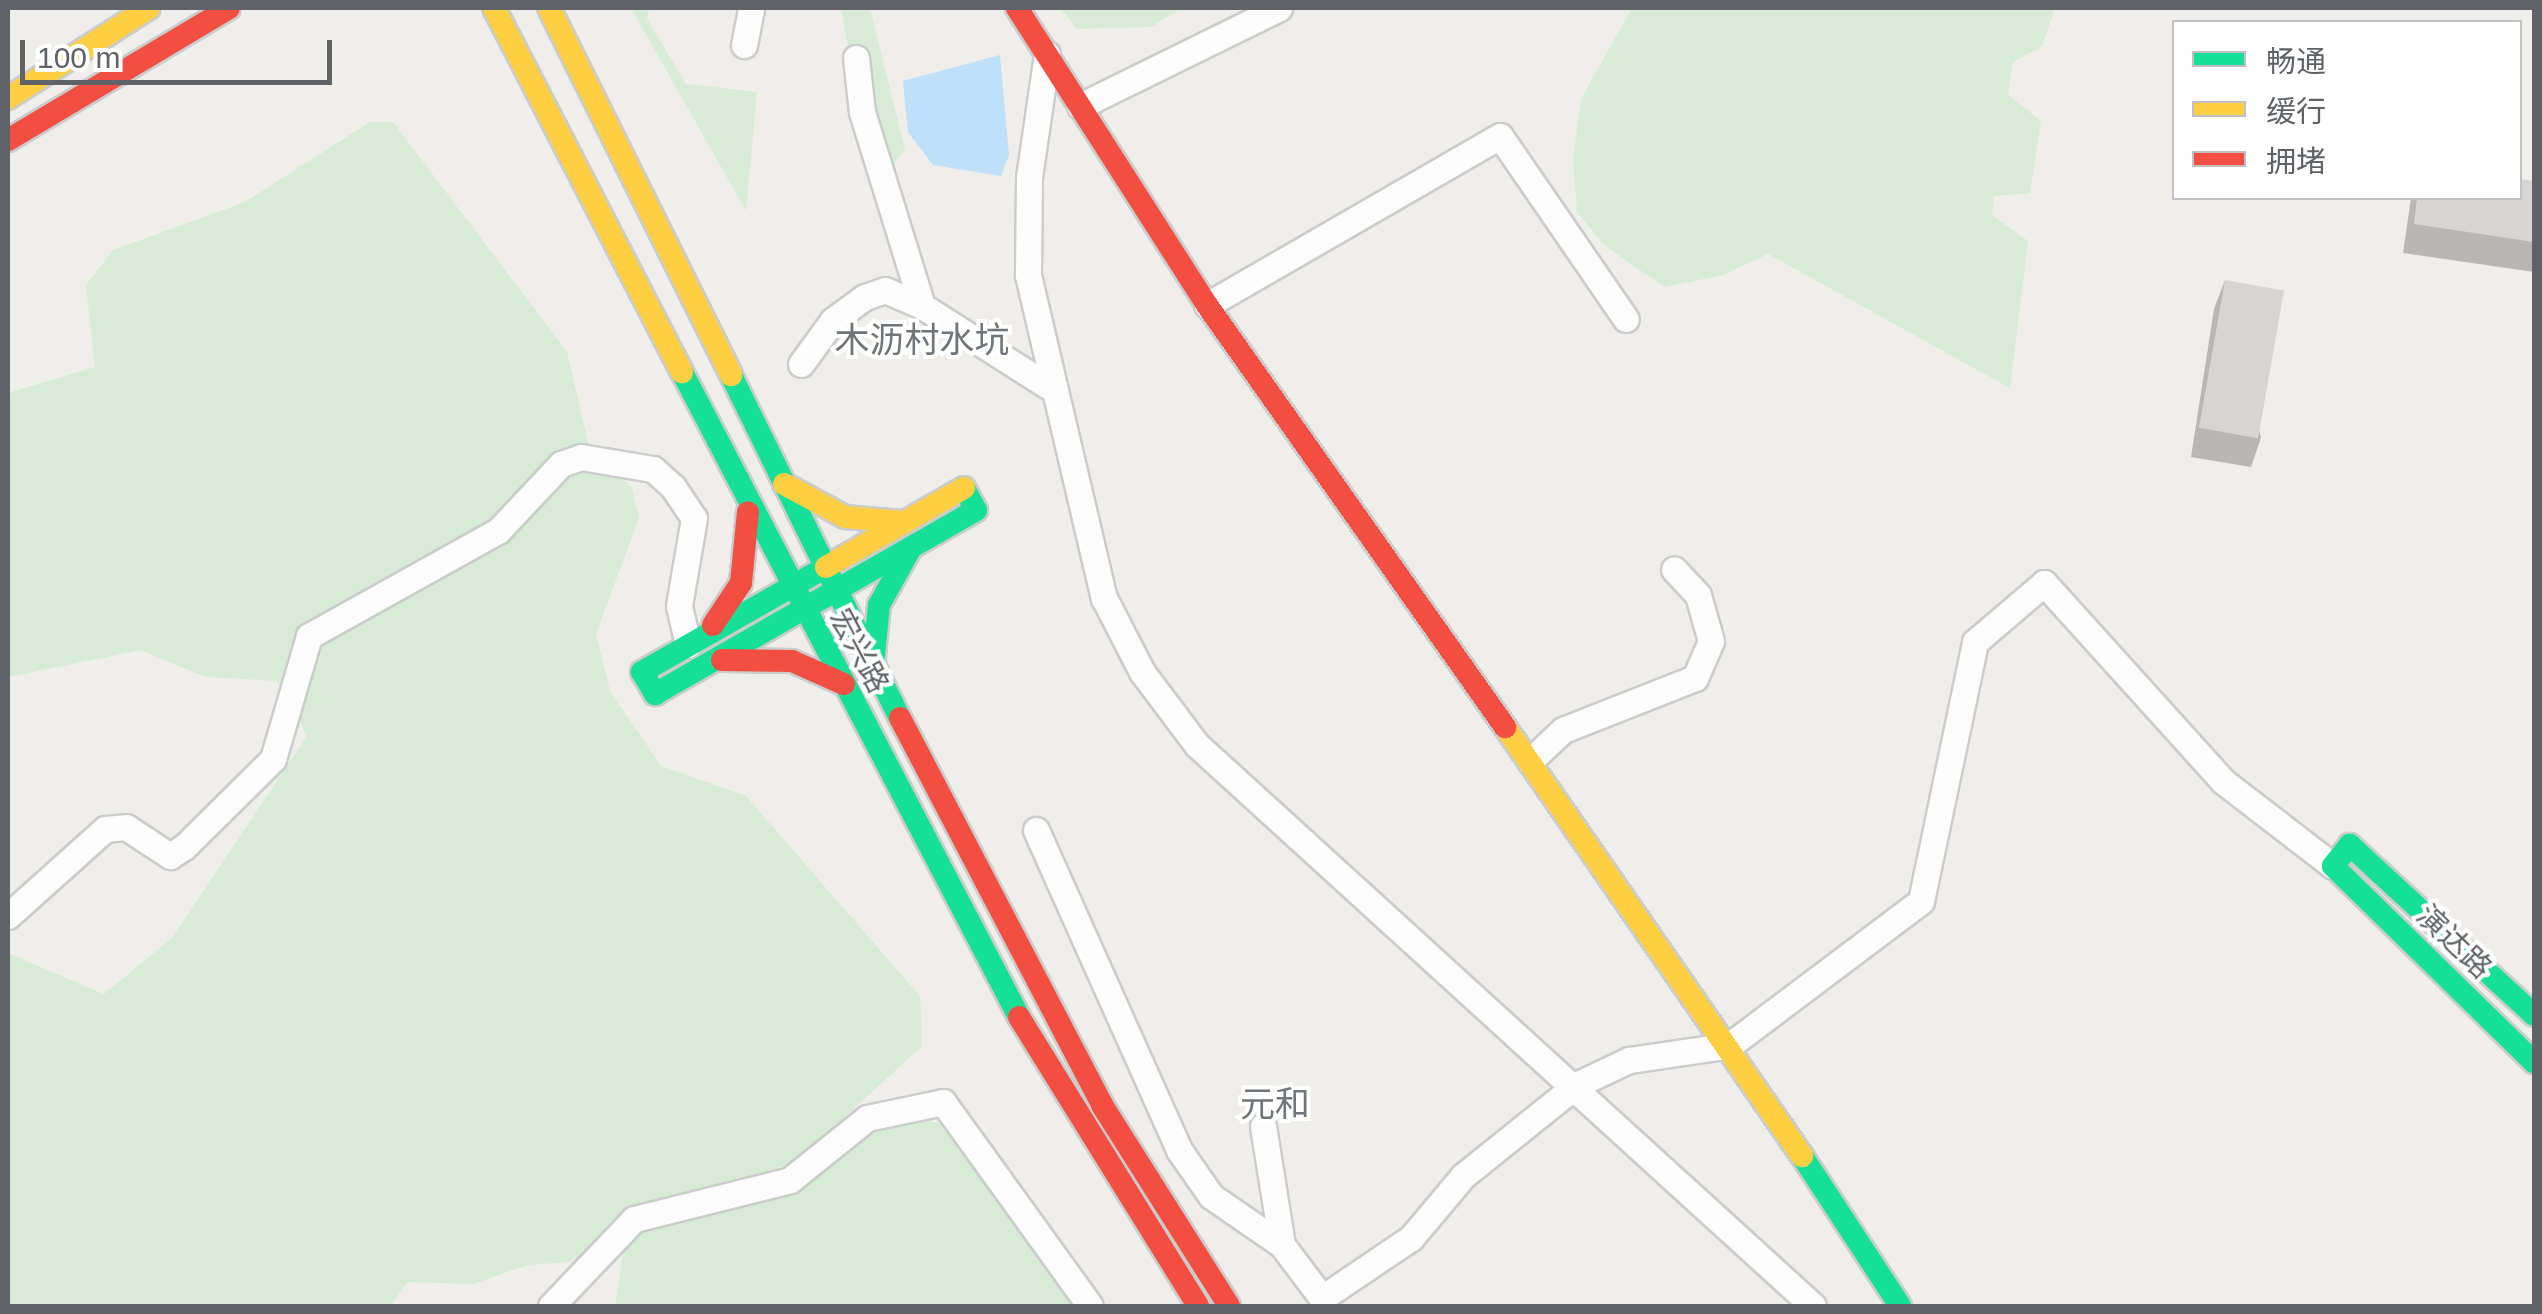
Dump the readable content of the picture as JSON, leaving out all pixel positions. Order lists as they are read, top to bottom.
{
  "streets": {
    "street": ["宏兴路", "演达路"]
  },
  "districts": ["木沥村水坑", "元和"],
  "legend": ["畅通", "缓行", "拥堵"],
  "scale_bar": "100 m"
}
